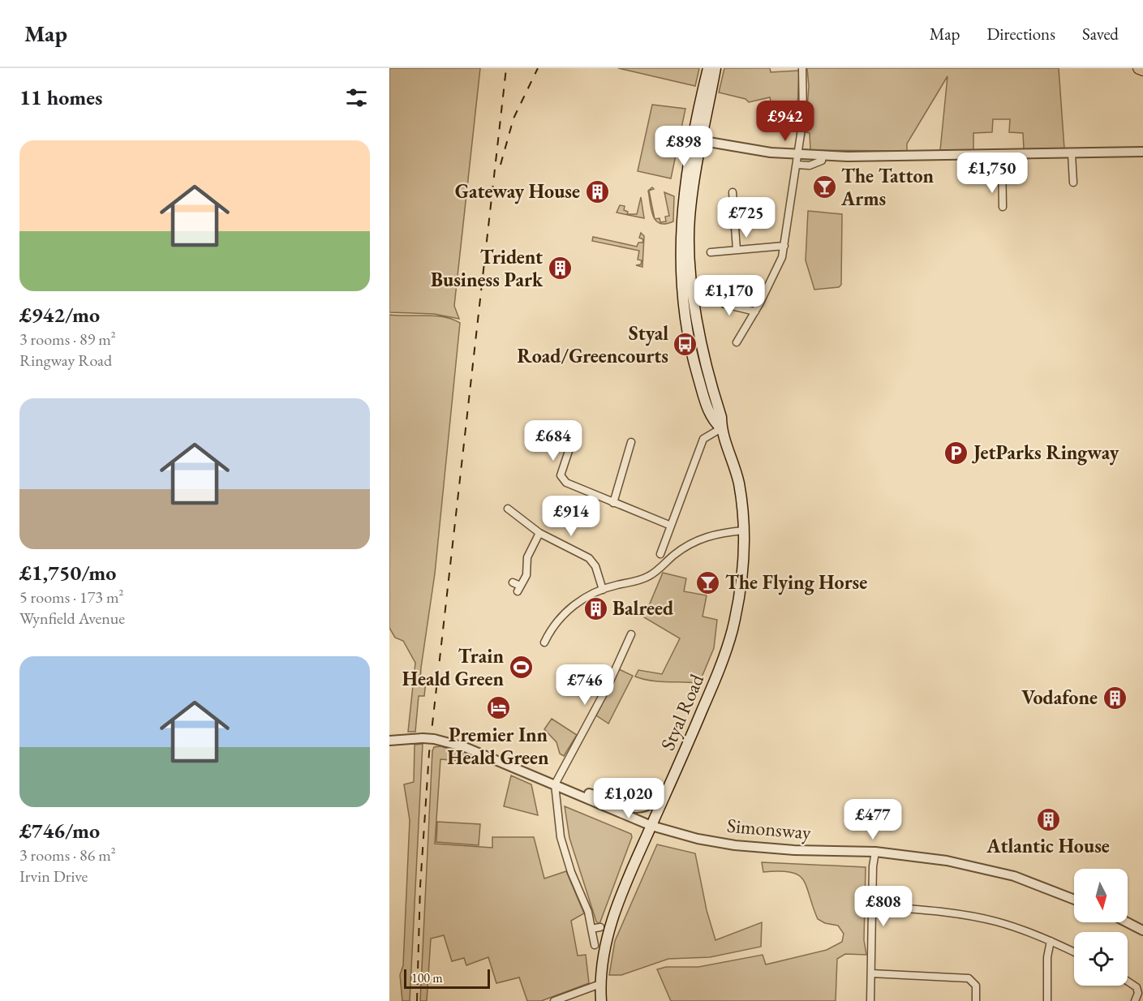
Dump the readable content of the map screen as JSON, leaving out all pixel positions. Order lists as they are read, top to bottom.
{
  "streets": {
    "main road": ["Styal Road"],
    "street": ["Simonsway"]
  },
  "crossings": [
    ["Styal Road", "Simonsway"]
  ],
  "places": {
    "bar": ["The Tatton Arms", "The Flying Horse"],
    "building": [
      "Gateway House",
      "Trident Business Park",
      "Balreed",
      "Vodafone",
      "Atlantic House"
    ],
    "bus stop": ["Styal Road/Greencourts"],
    "parking": ["JetParks Ringway"],
    "sports": ["Train Heald Green"],
    "hotel": ["Premier Inn Heald Green"]
  },
  "scale_bar": "100 m",
  "north": "bottom",
  "page": {
    "header": "Map",
    "nav": ["Map", "Directions", "Saved"],
    "heading": "11 homes",
    "price": [
      "£942",
      "£898",
      "£1,750",
      "£725",
      "£1,170",
      "£684",
      "£914",
      "£746",
      "£1,020",
      "£477",
      "£808"
    ],
    "list": [
      {
        "name": "£942/mo",
        "note": "3 rooms · 89 m² · Ringway Road"
      },
      {
        "name": "£1,750/mo",
        "note": "5 rooms · 173 m² · Wynfield Avenue"
      },
      {
        "name": "£746/mo",
        "note": "3 rooms · 86 m² · Irvin Drive"
      }
    ],
    "scale": "100 m"
  }
}
